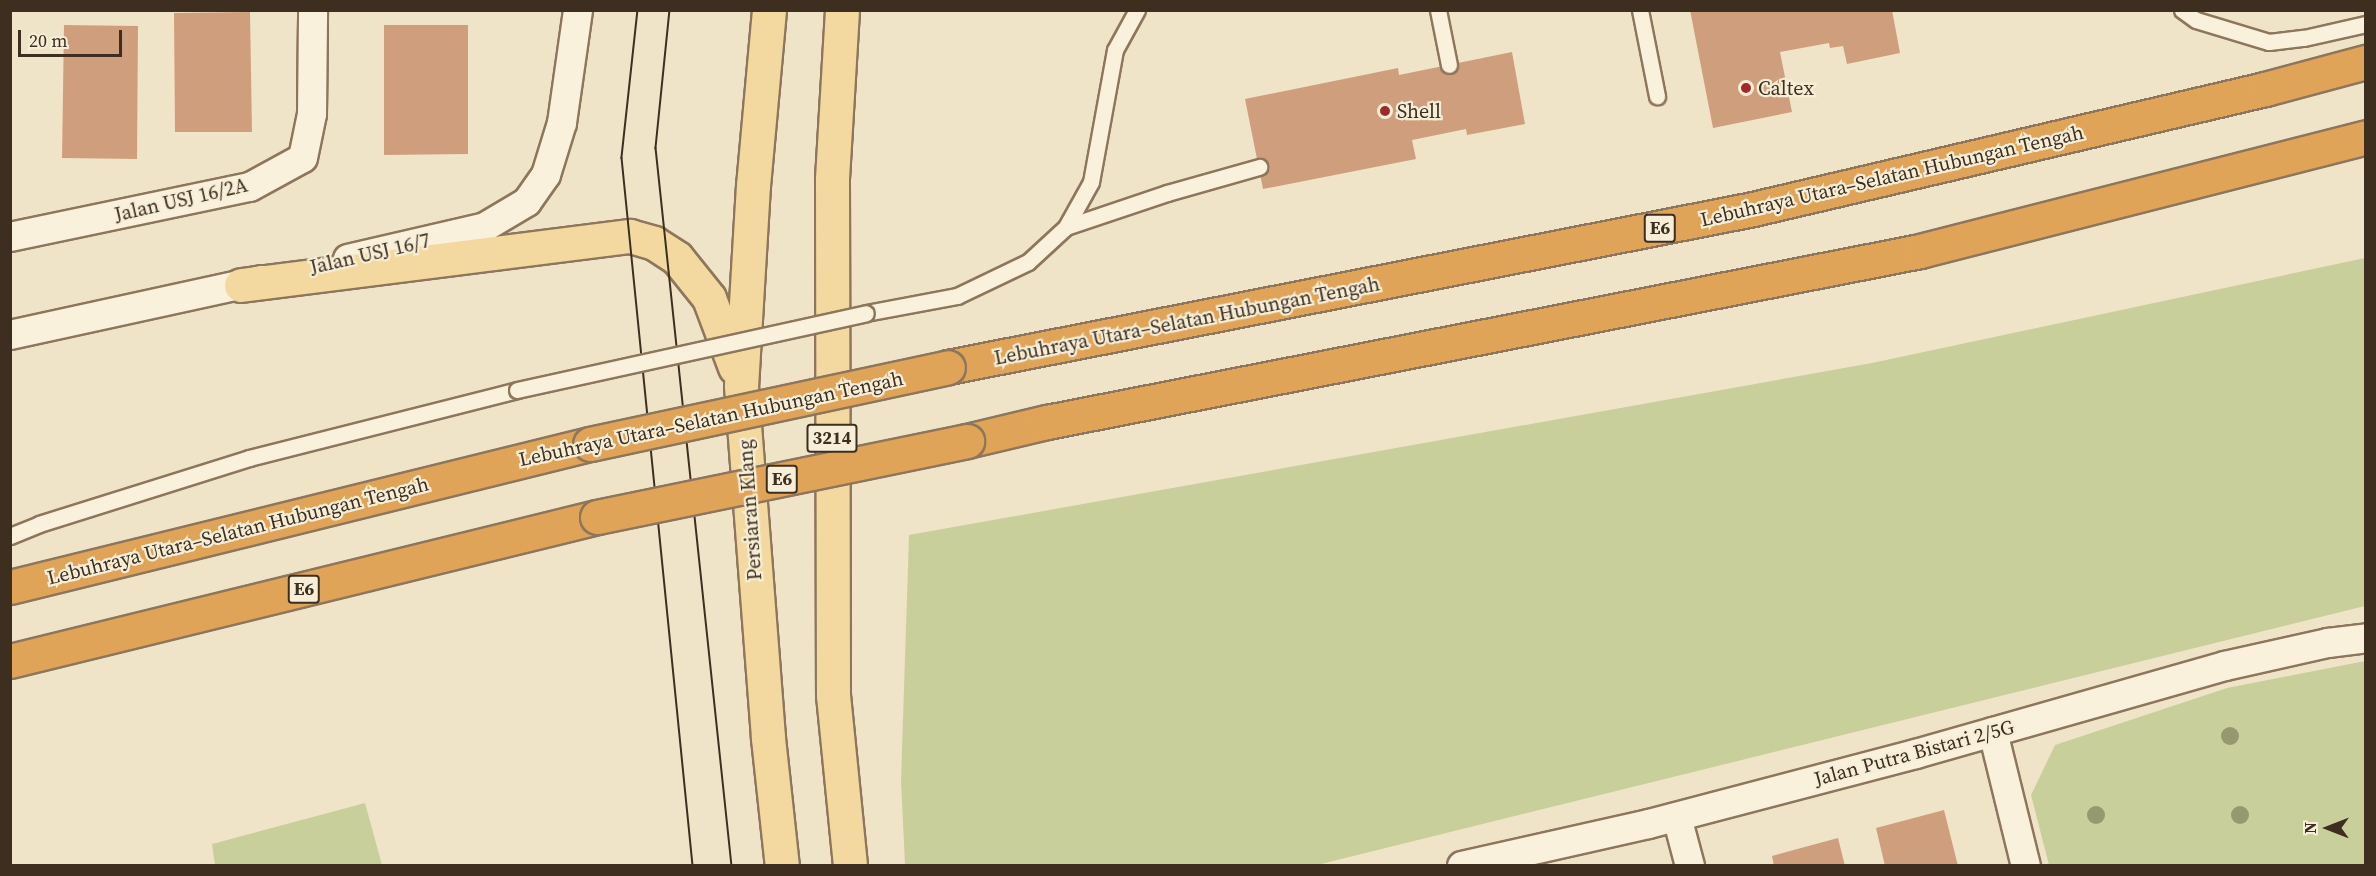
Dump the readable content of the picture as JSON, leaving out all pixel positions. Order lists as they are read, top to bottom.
{
  "streets": {
    "highway": ["Lebuhraya Utara–Selatan Hubungan Tengah", "E6"],
    "main road": ["3214", "Persiaran Klang"],
    "street": ["Jalan USJ 16/2A", "Jalan USJ 16/7", "Jalan Putra Bistari 2/5G"]
  },
  "places": ["Caltex", "Shell"],
  "scale_bar": "20 m",
  "north": "left"
}
